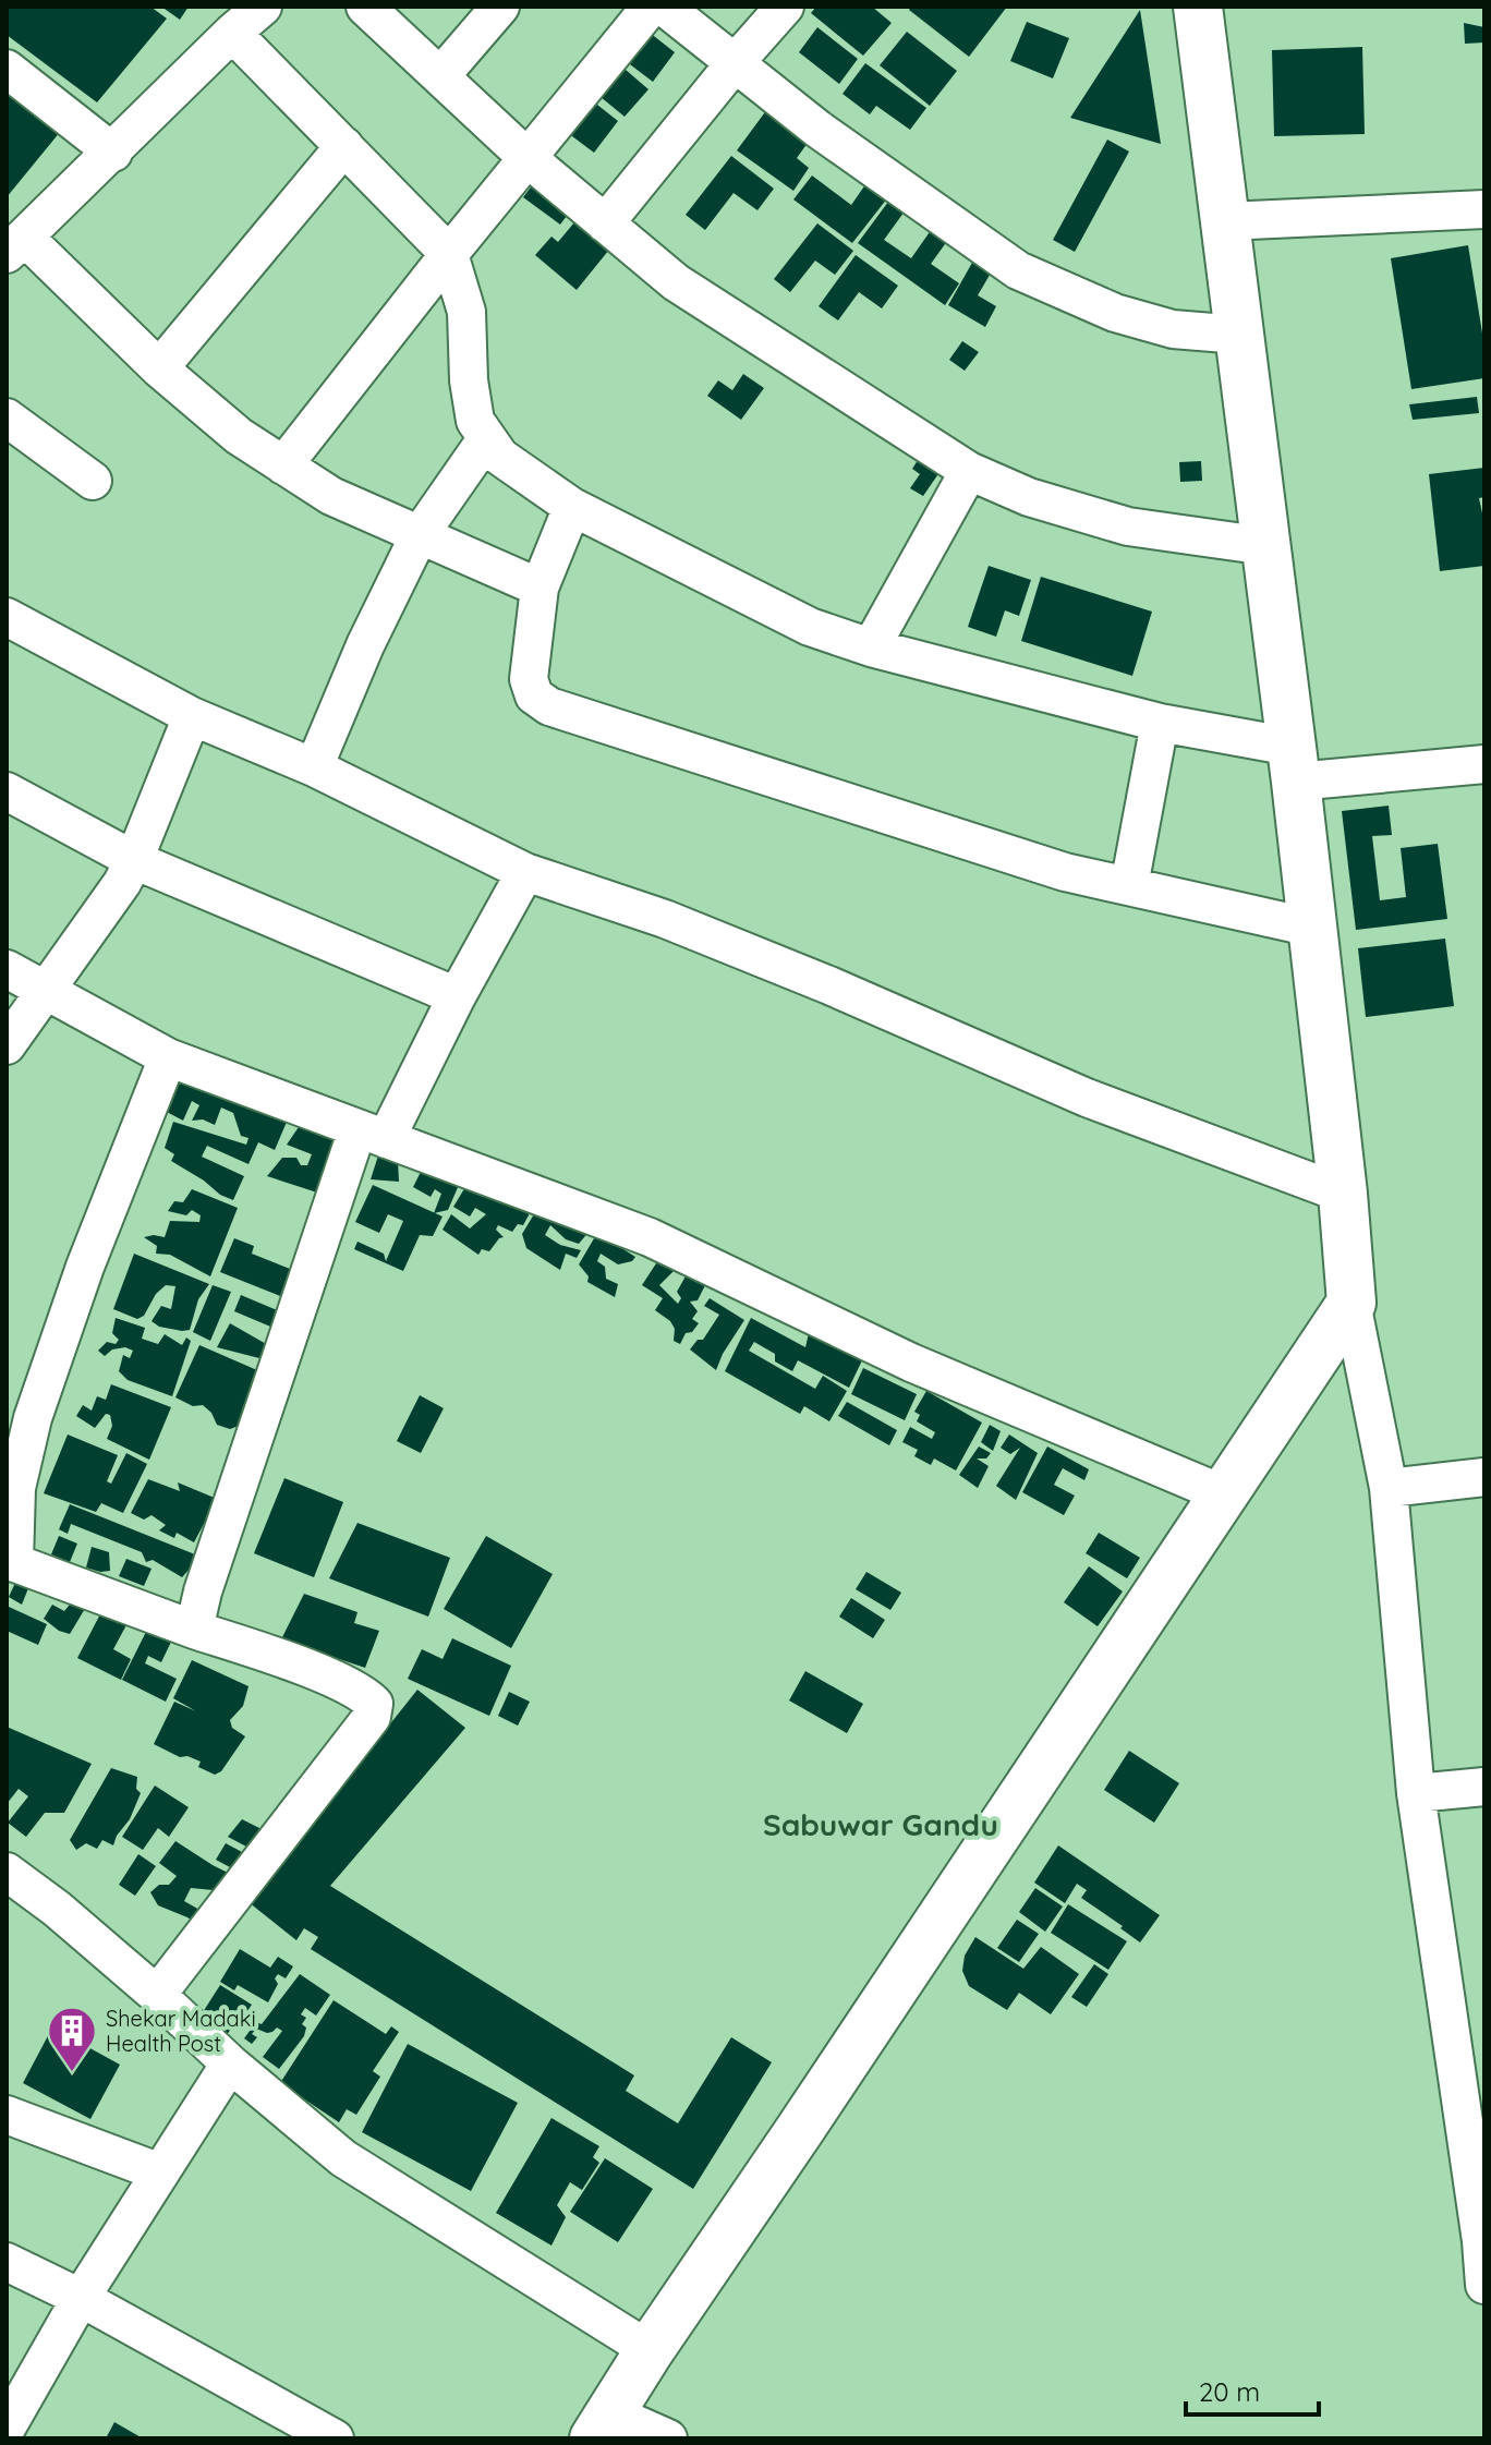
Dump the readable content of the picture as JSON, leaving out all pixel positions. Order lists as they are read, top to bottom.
{
  "districts": ["Sabuwar Gandu"],
  "places": {
    "building": ["Shekar Madaki Health Post"]
  },
  "scale_bar": "20 m"
}
